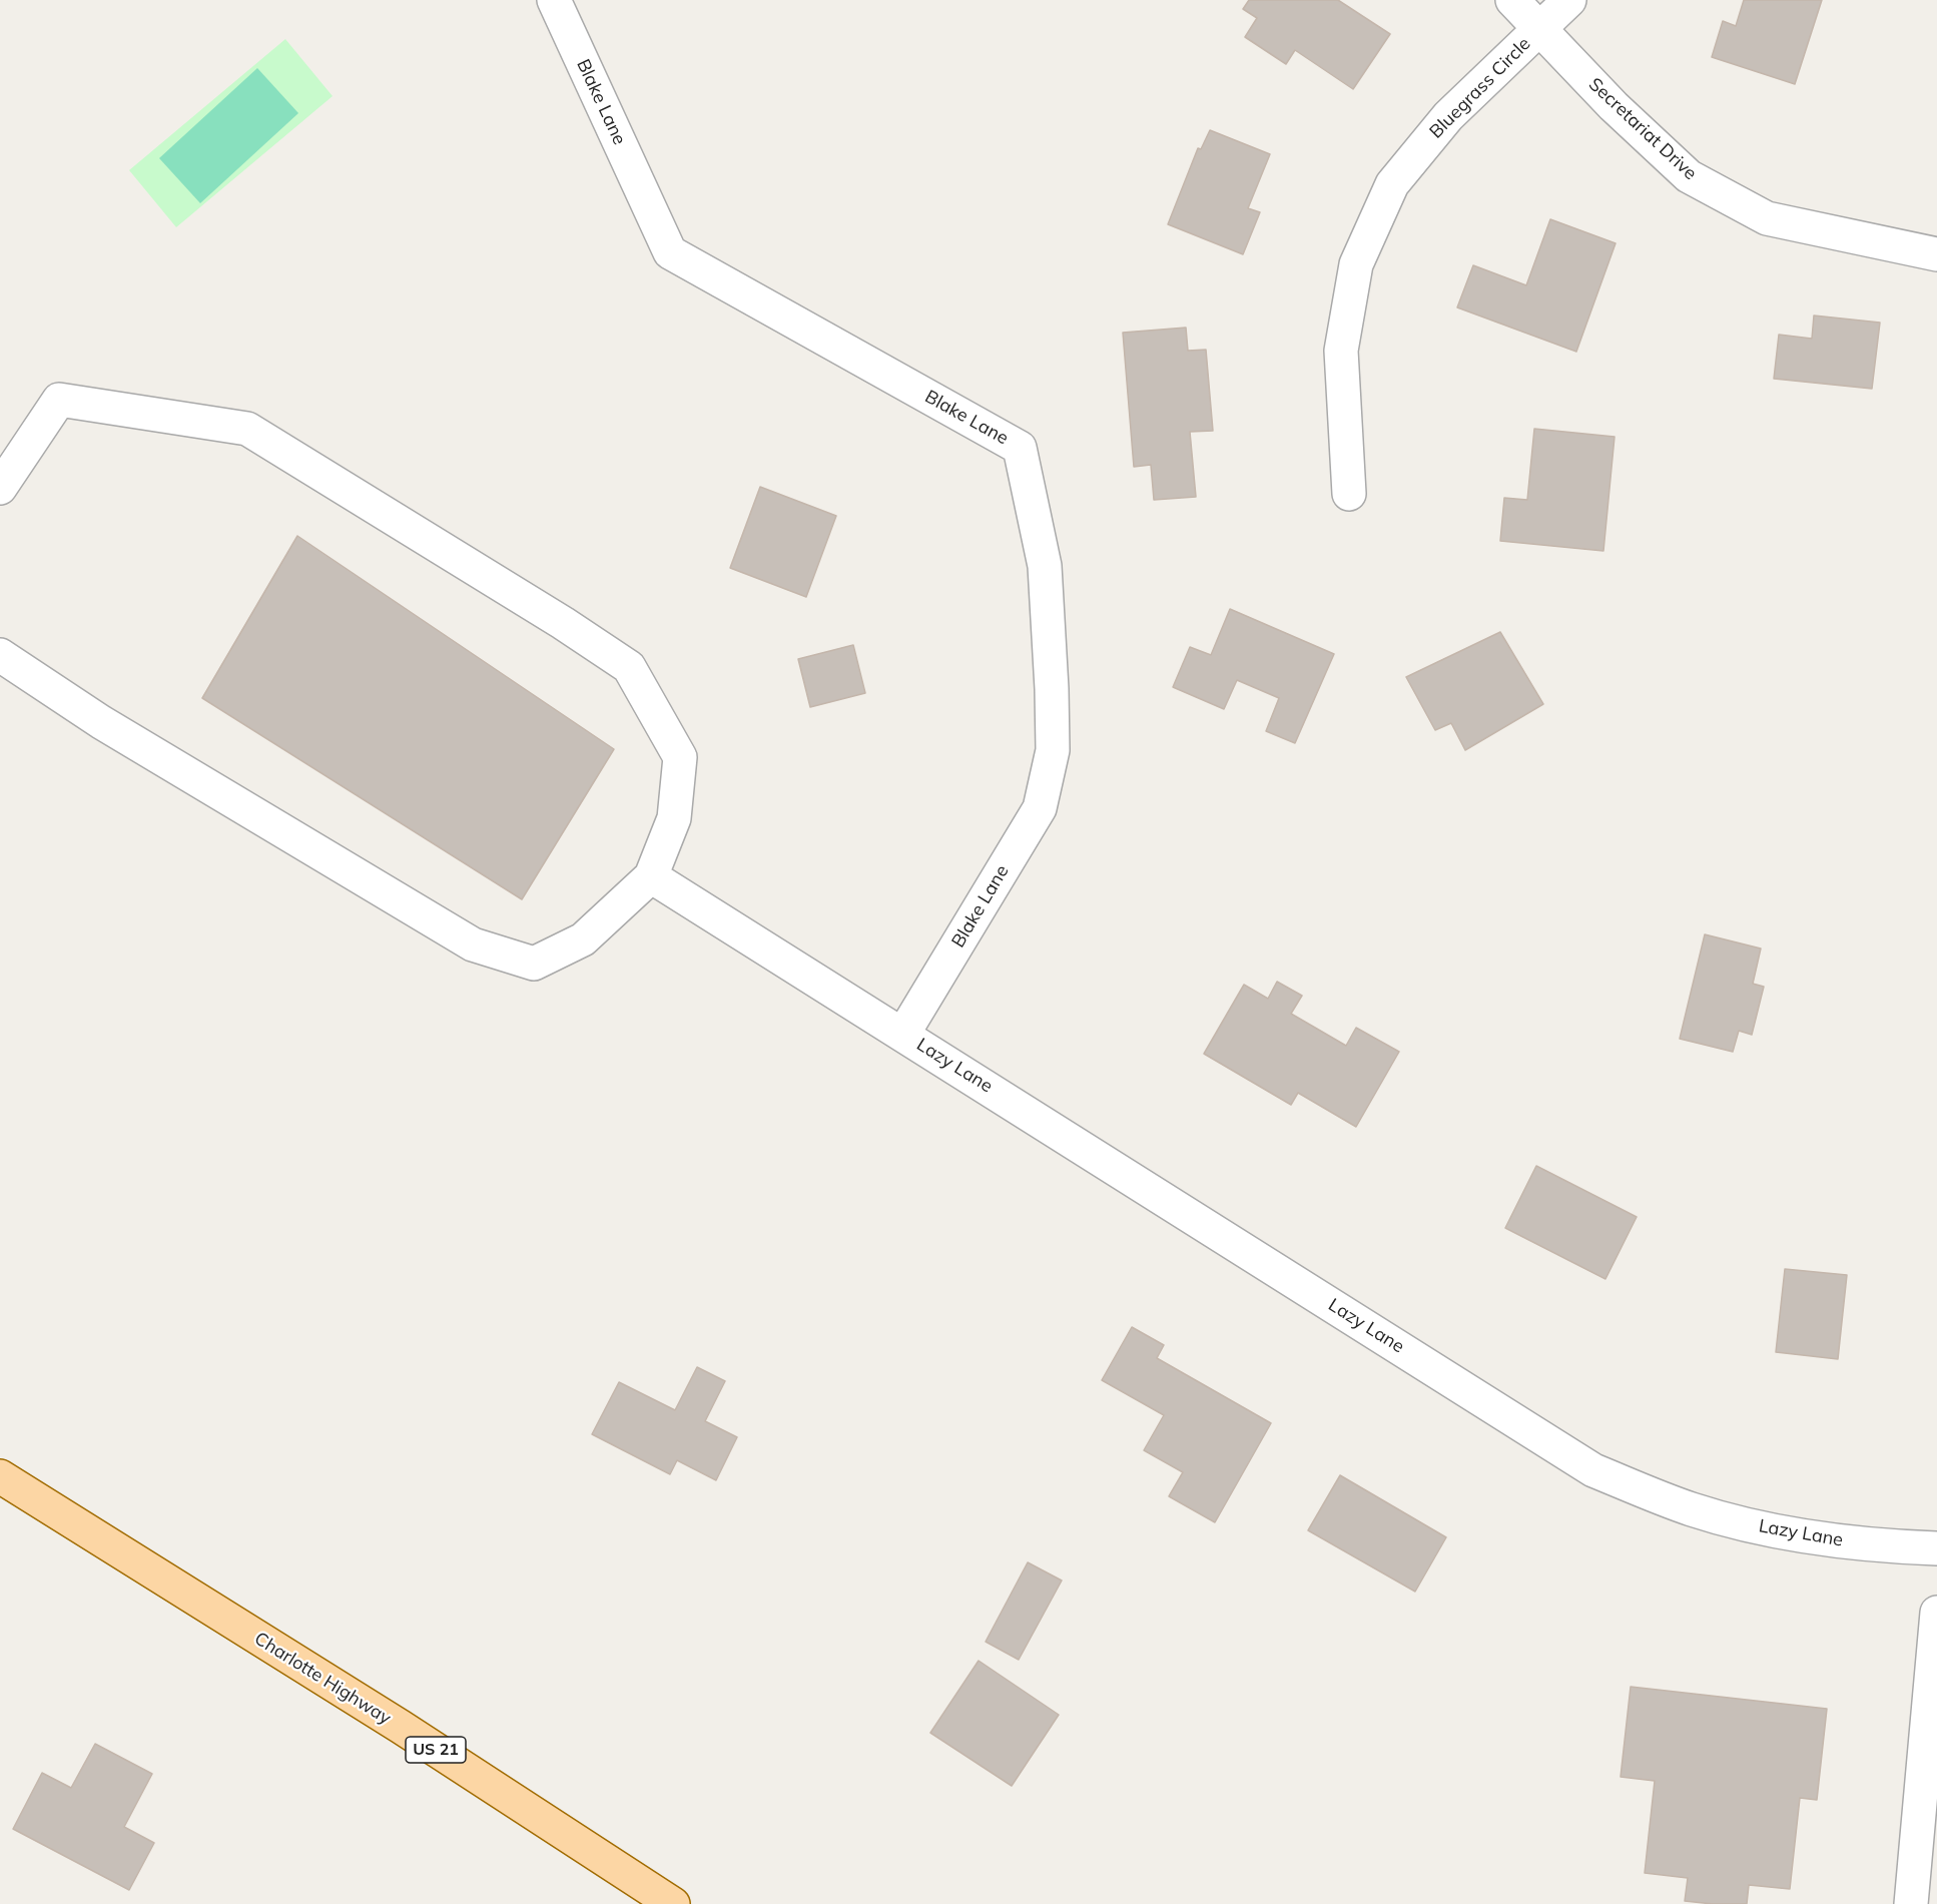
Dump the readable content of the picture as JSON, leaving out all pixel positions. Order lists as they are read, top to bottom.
{
  "streets": {
    "main road": ["Charlotte Highway", "US 21"],
    "street": [
      "Bluegrass Circle",
      "Blake Lane",
      "Secretariat Drive",
      "Lazy Lane"
    ]
  },
  "crossings": [
    ["Bluegrass Circle", "Secretariat Drive"],
    ["Blake Lane", "Lazy Lane"]
  ]
}
